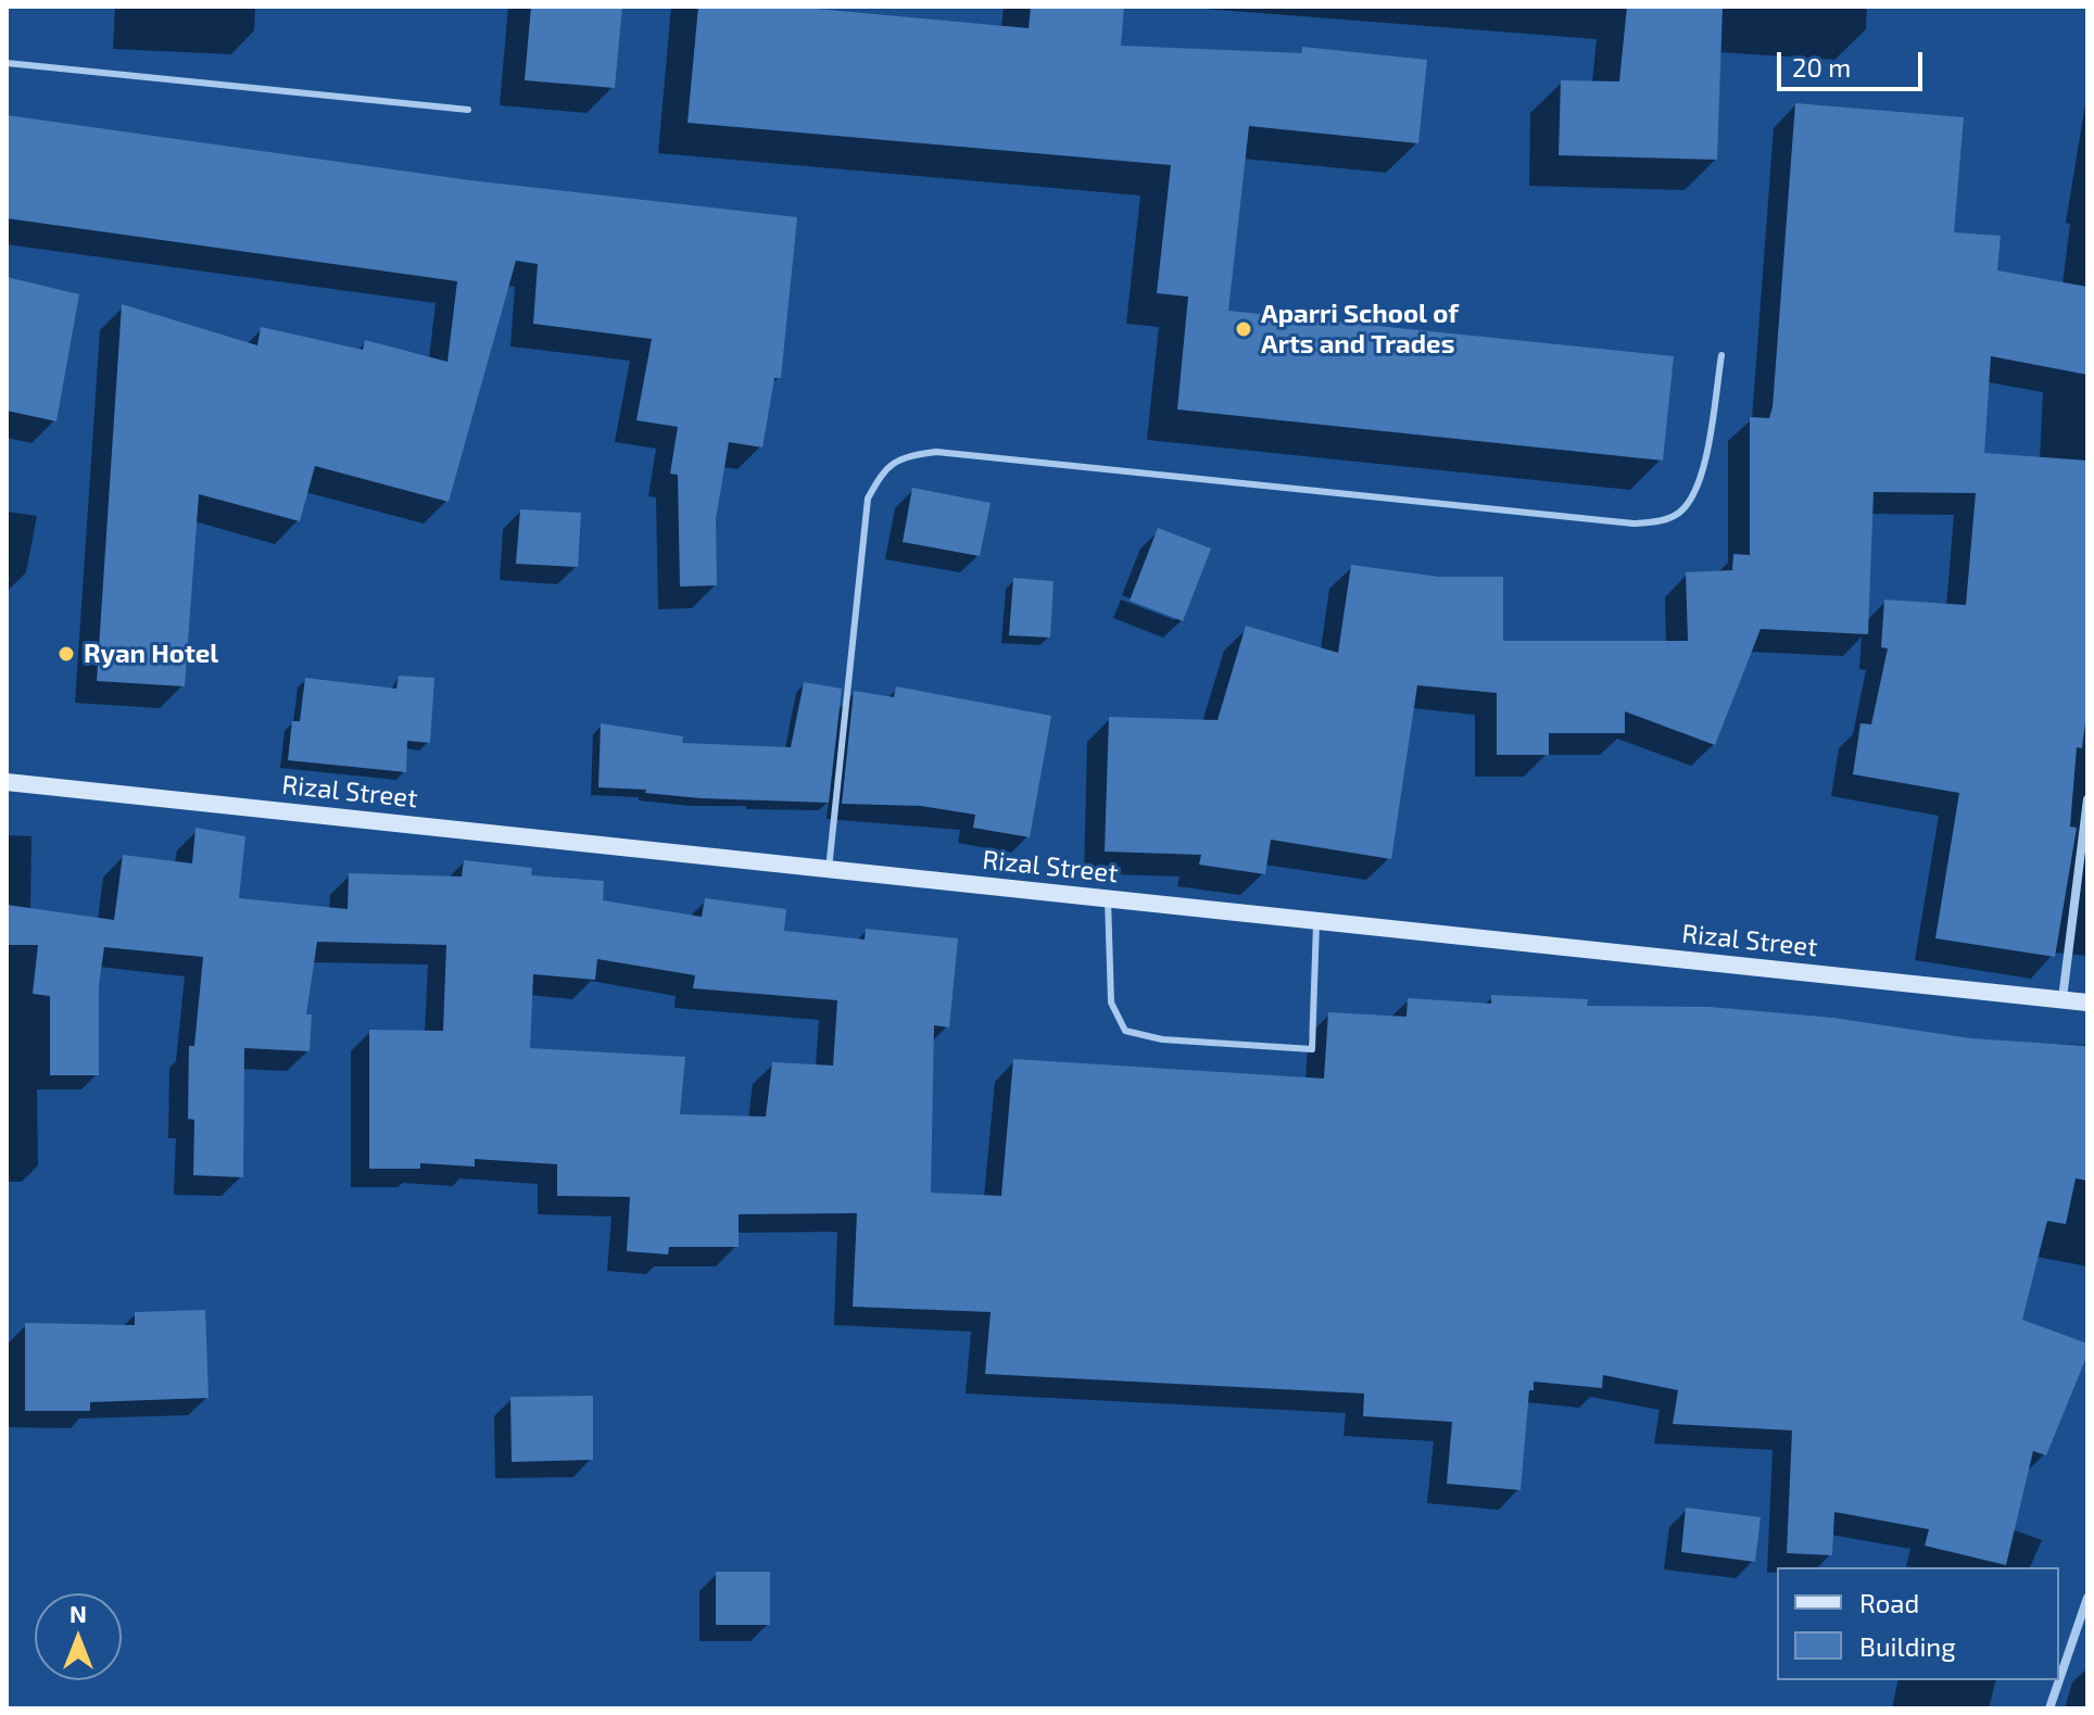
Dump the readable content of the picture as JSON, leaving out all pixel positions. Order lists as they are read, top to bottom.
{
  "streets": {
    "main road": ["Rizal Street"]
  },
  "places": ["Aparri School of Arts and Trades", "Ryan Hotel"],
  "legend": ["Road", "Building"],
  "scale_bar": "20 m",
  "north": "top"
}
